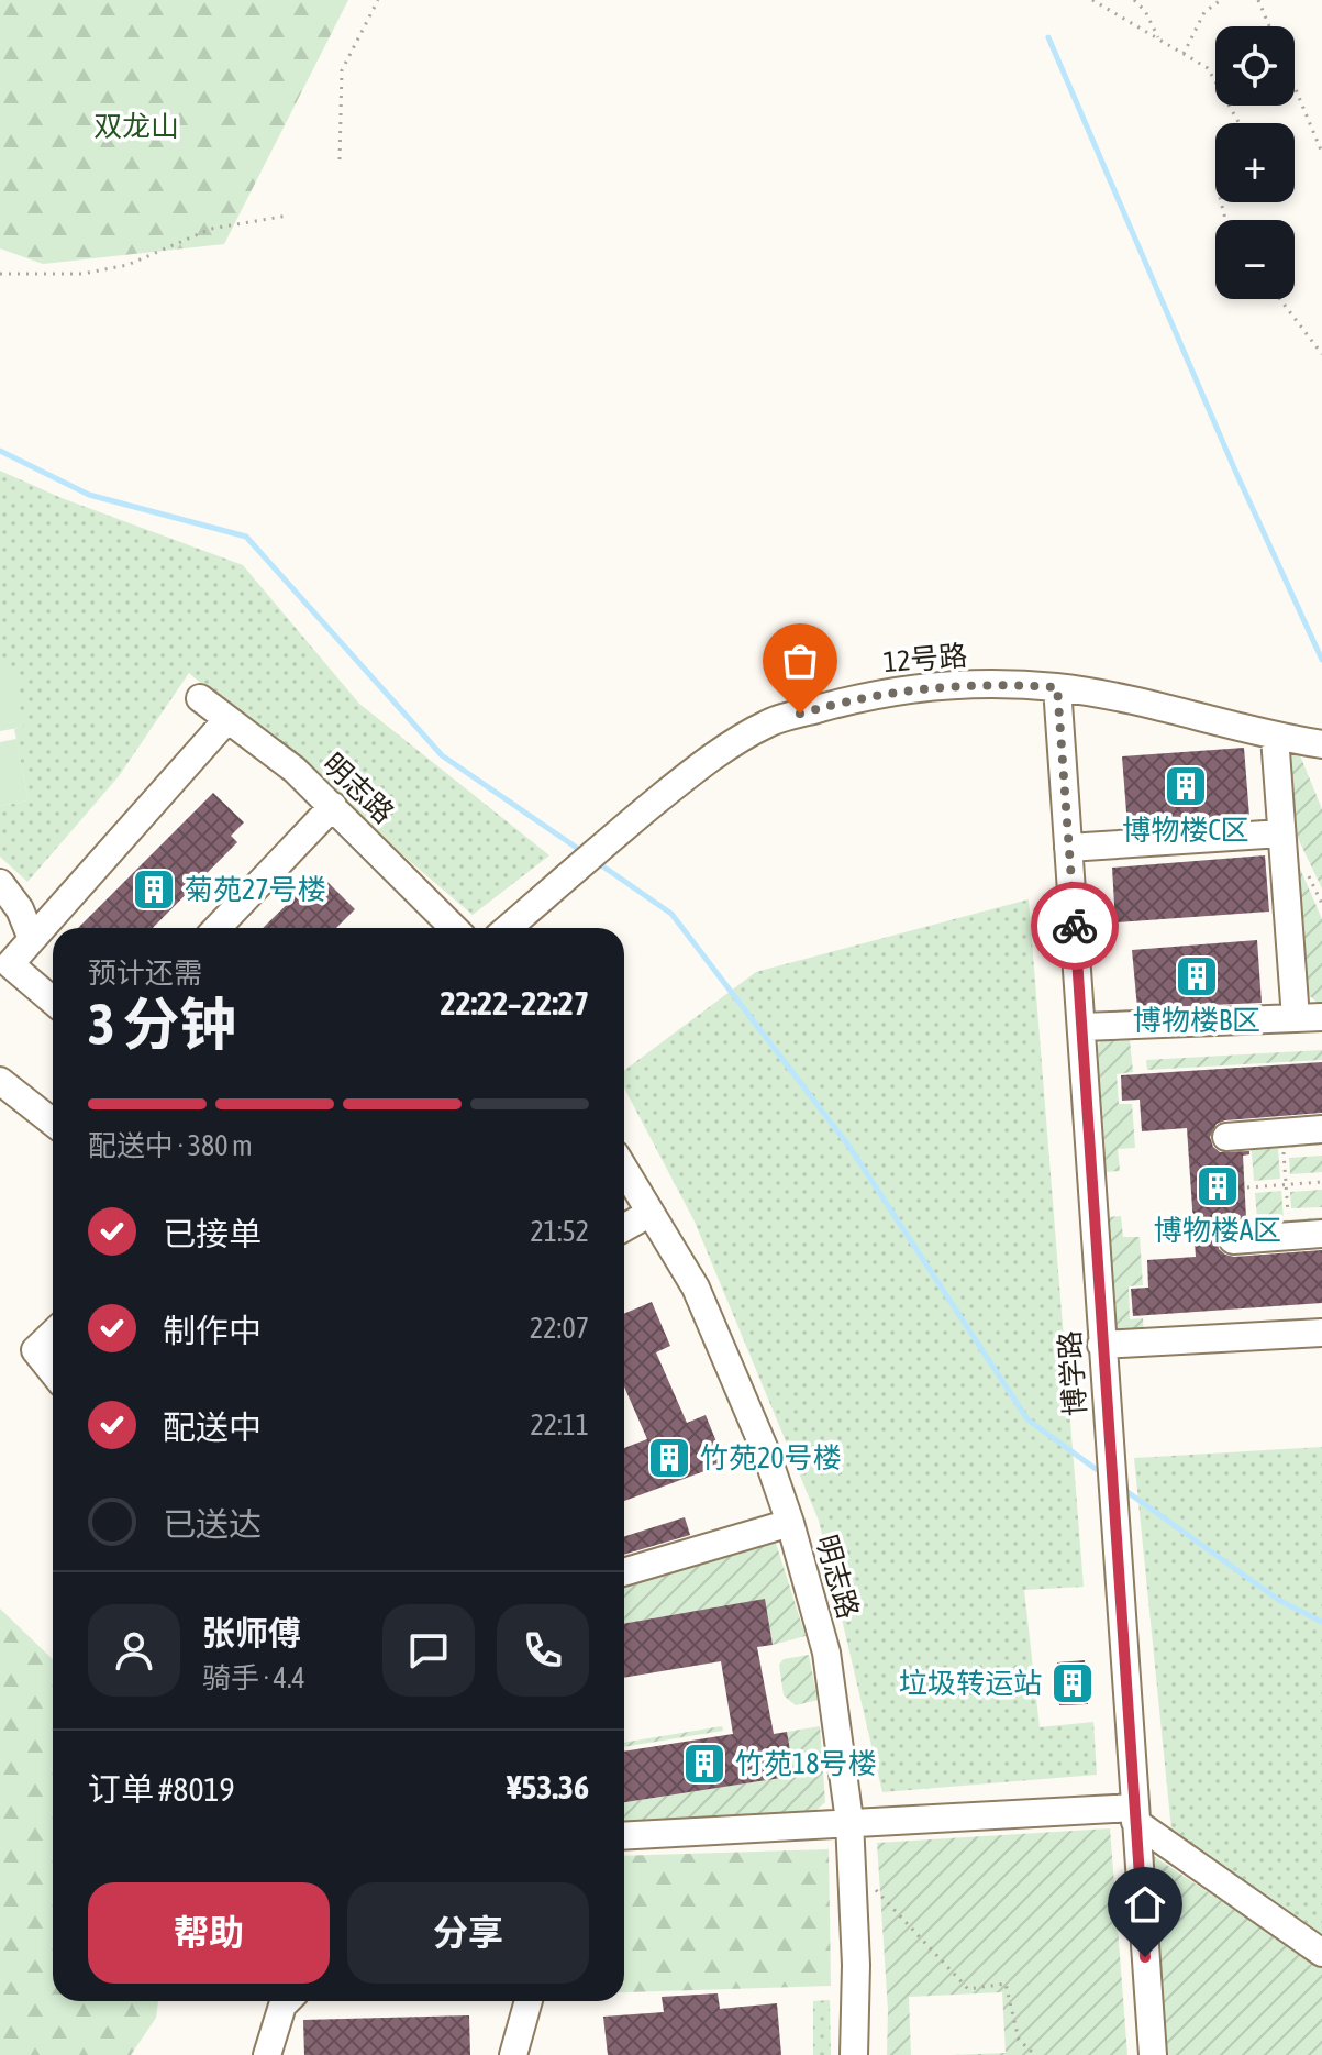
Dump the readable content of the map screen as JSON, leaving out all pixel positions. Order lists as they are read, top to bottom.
{
  "streets": {
    "street": ["12号路", "明志路", "博学路"]
  },
  "crossings": [
    ["12号路", "博学路"]
  ],
  "parks": ["双龙山"],
  "places": {
    "building": [
      "博物楼C区",
      "菊苑27号楼",
      "博物楼B区",
      "博物楼A区",
      "竹苑20号楼",
      "垃圾转运站",
      "竹苑18号楼"
    ]
  },
  "page": {
    "map_buttons": ["+", "−"],
    "heading": ["3 分钟", "预计还需", "22:22–22:27"],
    "panel": [
      "张师傅",
      "骑手 · 4.4",
      "订单 #8019",
      "¥53.36"
    ],
    "bar": "配送中 · 380 m",
    "list": [
      ["已接单", "21:52"],
      ["制作中", "22:07"],
      ["配送中", "22:11"],
      "已送达"
    ],
    "buttons": ["帮助", "分享"]
  }
}
